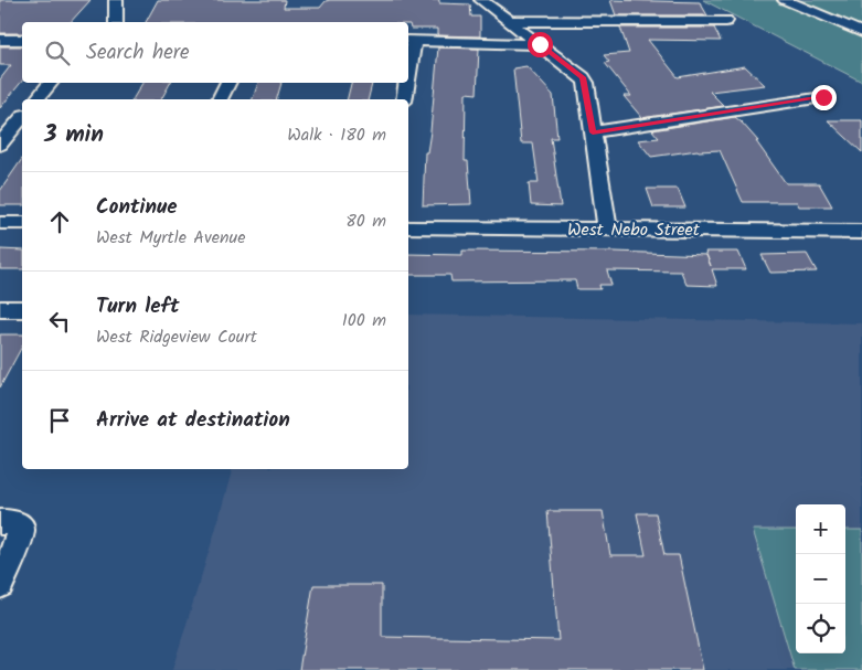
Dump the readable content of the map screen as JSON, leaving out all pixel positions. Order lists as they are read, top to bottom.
{
  "streets": {
    "street": ["West Nebo Street"]
  },
  "page": {
    "search": "Search here",
    "heading": ["3 min", "Walk · 180 m"],
    "list": [
      ["Continue", "West Myrtle Avenue", "80 m"],
      ["Turn left", "West Ridgeview Court", "100 m"],
      "Arrive at destination"
    ],
    "map_buttons": ["+", "−"]
  }
}
